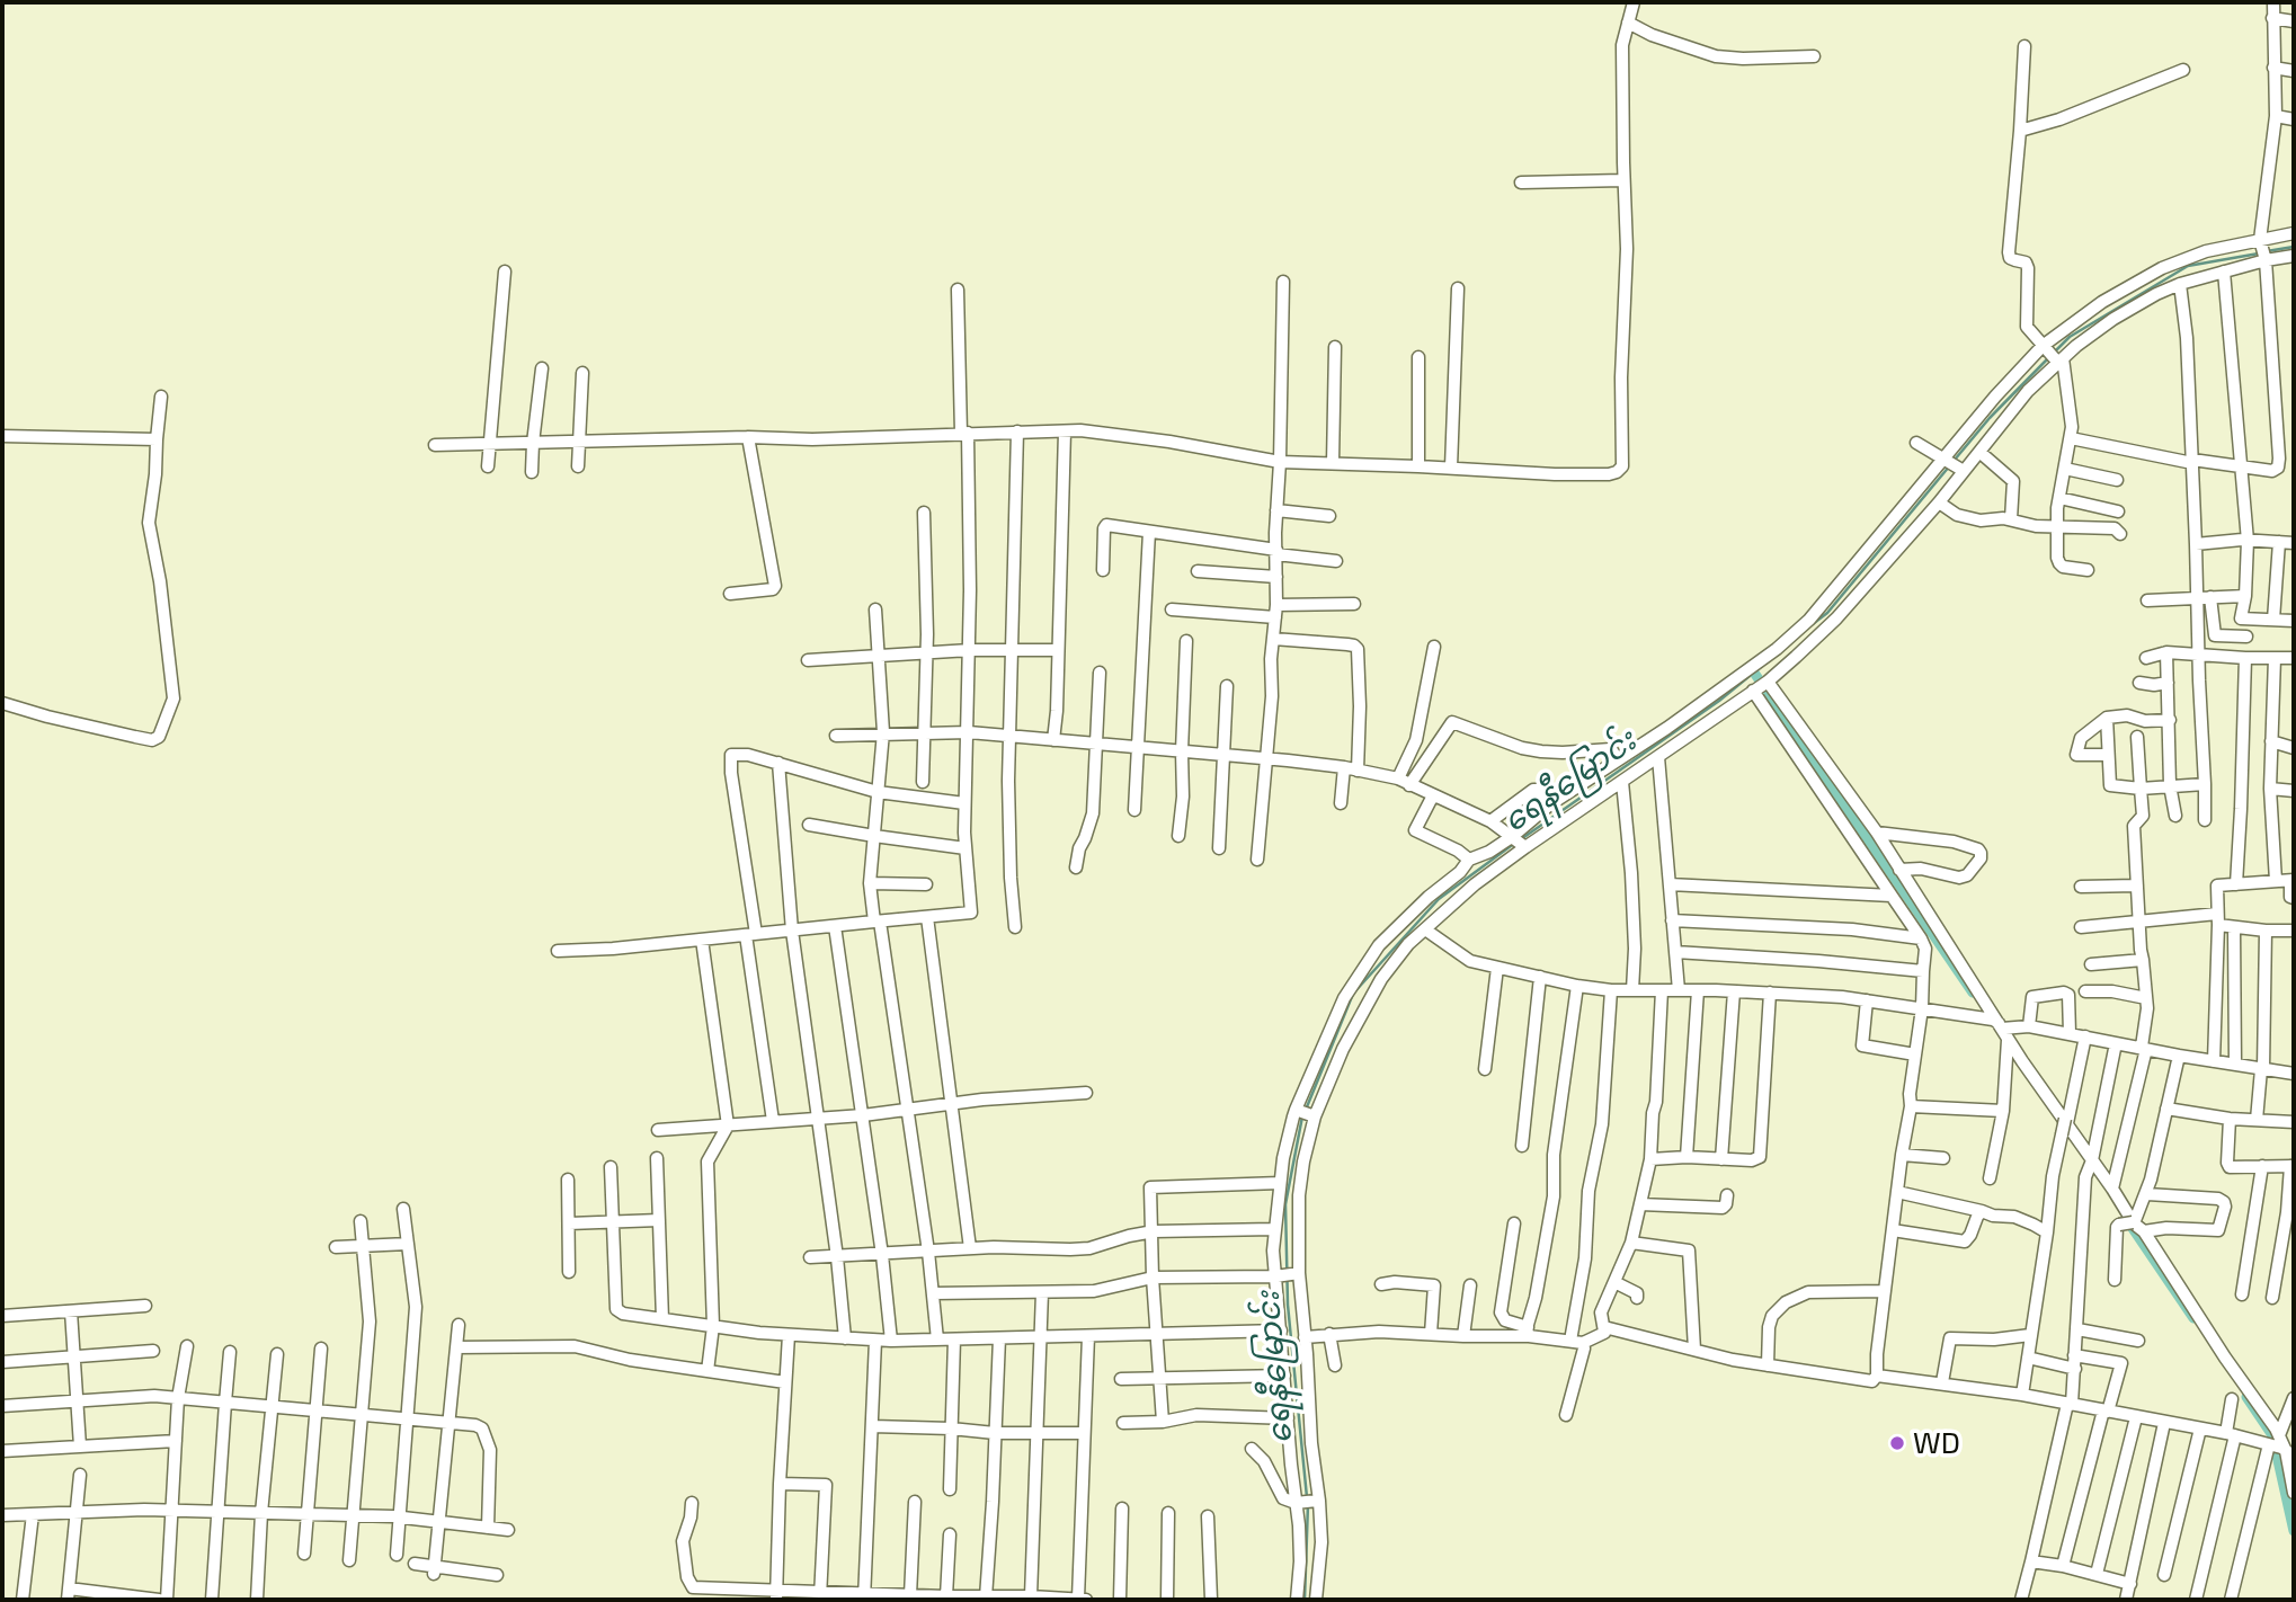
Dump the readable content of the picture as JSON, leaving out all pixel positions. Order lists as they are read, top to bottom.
{
  "water": ["ရေနီမြောင်း"],
  "places": ["WD"]
}
